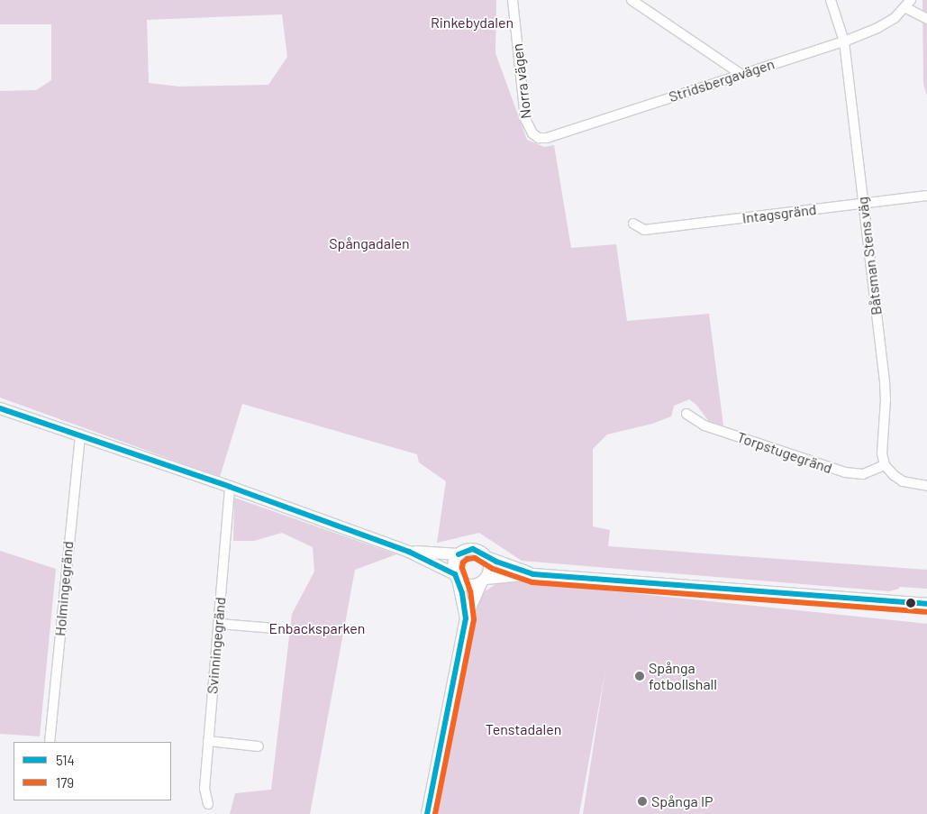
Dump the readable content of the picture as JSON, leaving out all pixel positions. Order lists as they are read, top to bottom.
{
  "streets": {
    "street": [
      "Stridsbergavägen",
      "Norra vägen",
      "Intagsgränd",
      "Båtsman Stens väg",
      "Torpstugegränd",
      "Holmingegränd",
      "Svinningegränd"
    ]
  },
  "crossings": [
    ["Stridsbergavägen", "Norra vägen"],
    ["Stridsbergavägen", "Båtsman Stens väg"],
    ["Intagsgränd", "Båtsman Stens väg"],
    ["Båtsman Stens väg", "Torpstugegränd"]
  ],
  "parks": [
    "Rinkebydalen",
    "Spångadalen",
    "Enbacksparken",
    "Tenstadalen"
  ],
  "places": ["Spånga fotbollshall", "Spånga IP"],
  "lines": ["transit line 514", "transit line 179"],
  "legend": ["514", "179"]
}
